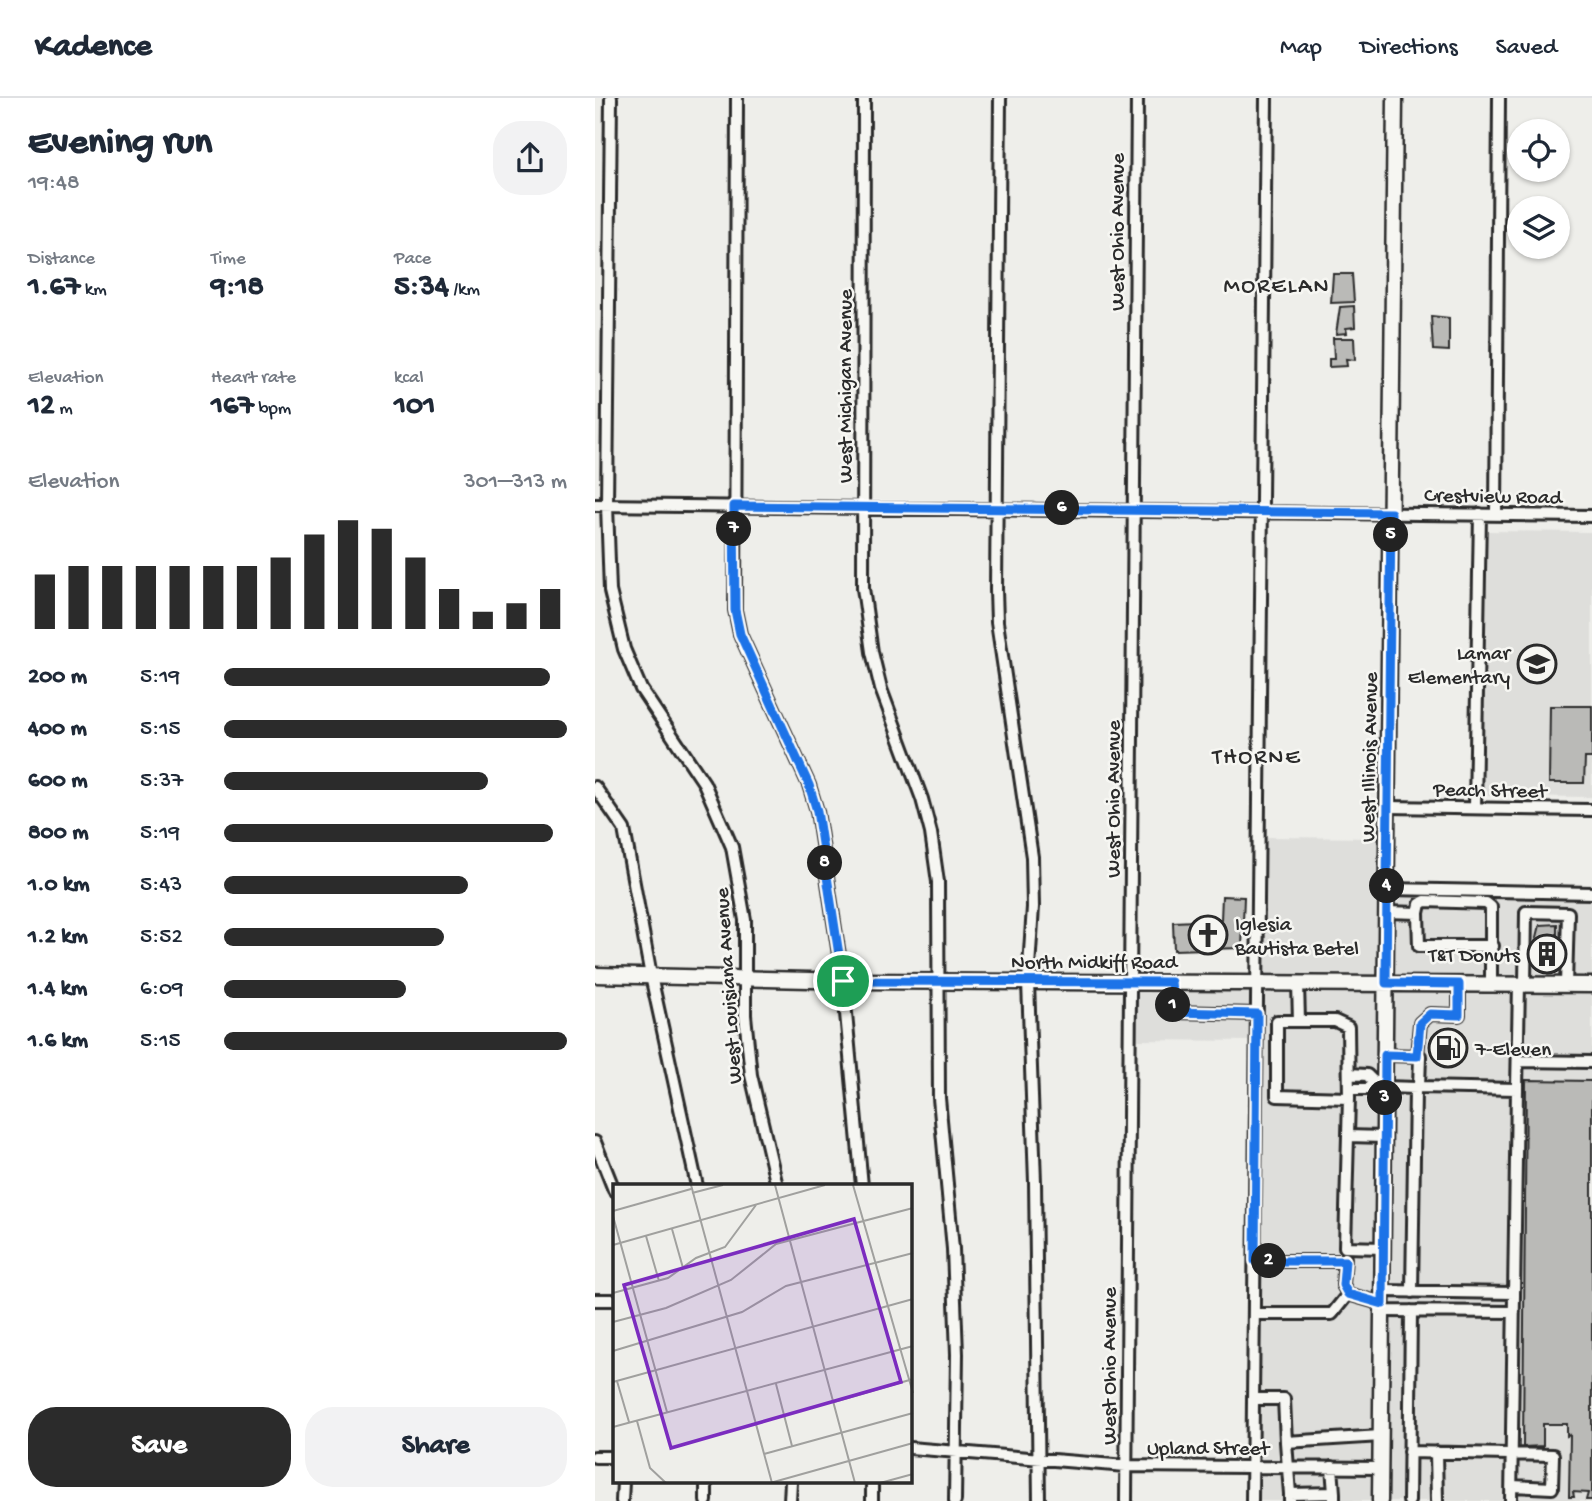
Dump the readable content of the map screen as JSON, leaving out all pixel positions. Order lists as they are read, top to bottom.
{
  "streets": {
    "main road": ["West Illinois Avenue", "North Midkiff Road"],
    "street": [
      "West Ohio Avenue",
      "West Michigan Avenue",
      "Crestview Road",
      "Peach Street",
      "West Louisiana Avenue",
      "Upland Street"
    ]
  },
  "crossings": [
    ["West Ohio Avenue", "Crestview Road"],
    ["West Ohio Avenue", "North Midkiff Road"],
    ["West Ohio Avenue", "Upland Street"],
    ["West Michigan Avenue", "Crestview Road"],
    ["West Michigan Avenue", "North Midkiff Road"],
    ["West Michigan Avenue", "Upland Street"],
    ["Crestview Road", "West Illinois Avenue"],
    ["Crestview Road", "West Louisiana Avenue"],
    ["West Illinois Avenue", "Peach Street"],
    ["West Illinois Avenue", "North Midkiff Road"],
    ["West Illinois Avenue", "Upland Street"],
    ["North Midkiff Road", "West Louisiana Avenue"]
  ],
  "districts": ["MORELAN", "THORNE"],
  "places": {
    "school or university": ["Lamar Elementary"],
    "church": ["Iglesia Bautista Betel"],
    "building": ["T&T Donuts"],
    "fuel station": ["7-Eleven"]
  },
  "page": {
    "header": "Kadence",
    "nav": ["Map", "Directions", "Saved"],
    "heading": ["Evening run", "19:48"],
    "stats": [
      ["Distance", "1.67 km"],
      ["Time", "9:18"],
      ["Pace", "5:34 /km"],
      ["Elevation", "12 m"],
      ["Heart rate", "167 bpm"],
      ["kcal", "101"]
    ],
    "chart": ["Elevation", "301–313 m"],
    "pins": [
      "6",
      "7",
      "5",
      "8",
      "4",
      "1",
      "3",
      "2"
    ],
    "list": [
      {
        "name": "200 m",
        "note": "5:19"
      },
      {
        "name": "400 m",
        "note": "5:15"
      },
      {
        "name": "600 m",
        "note": "5:37"
      },
      {
        "name": "800 m",
        "note": "5:19"
      },
      {
        "name": "1.0 km",
        "note": "5:43"
      },
      {
        "name": "1.2 km",
        "note": "5:52"
      },
      {
        "name": "1.4 km",
        "note": "6:09"
      },
      {
        "name": "1.6 km",
        "note": "5:15"
      }
    ],
    "buttons": ["Save", "Share"]
  }
}
